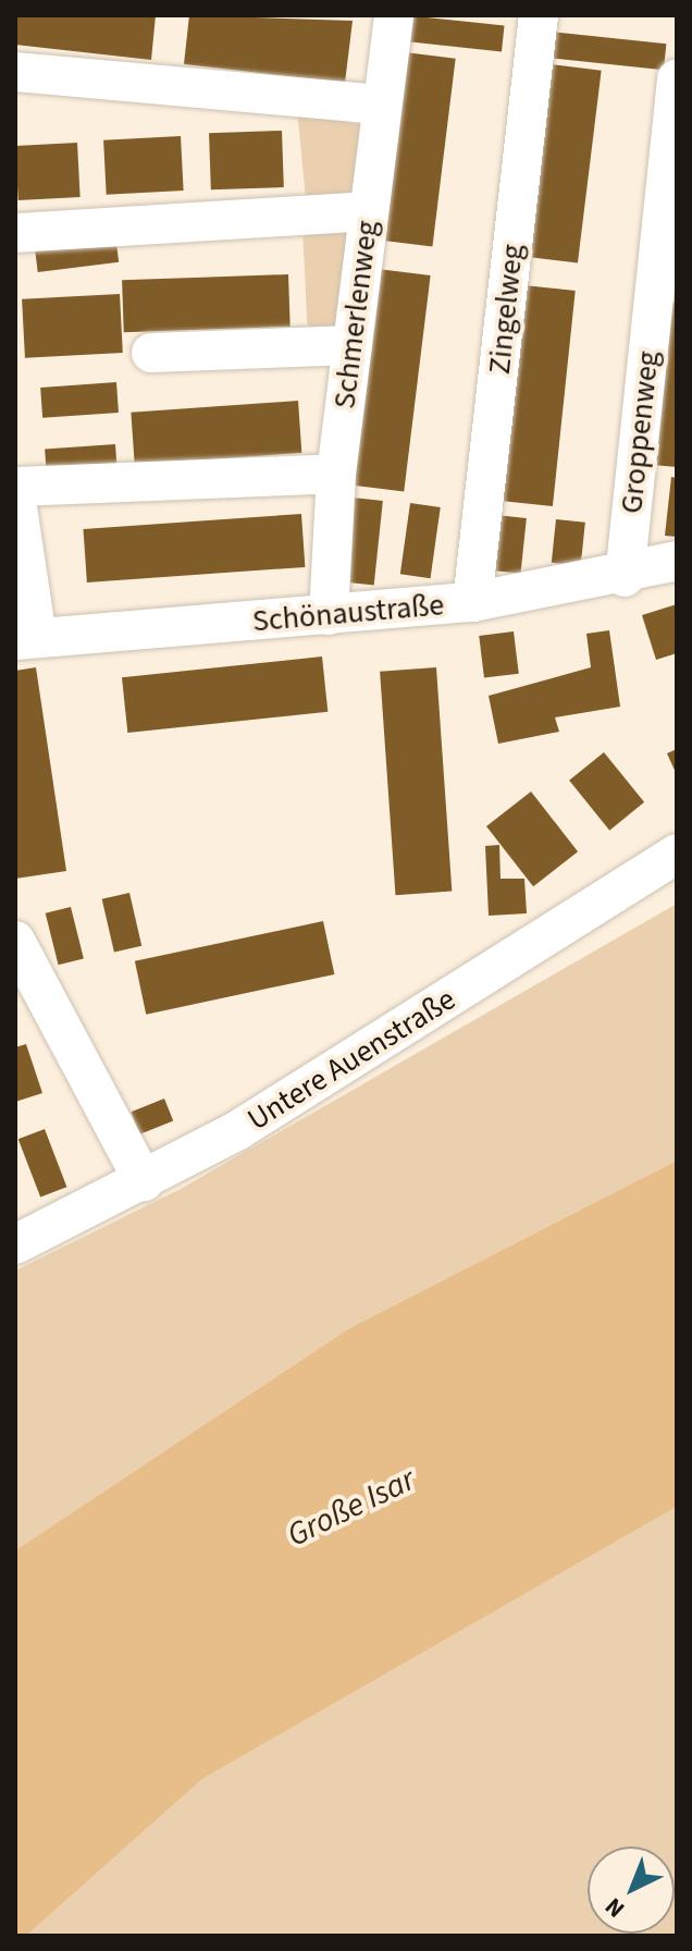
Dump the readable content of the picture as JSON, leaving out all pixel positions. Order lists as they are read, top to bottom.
{
  "streets": {
    "street": [
      "Zingelweg",
      "Schmerlenweg",
      "Groppenweg",
      "Schönaustraße",
      "Untere Auenstraße"
    ]
  },
  "crossings": [
    ["Zingelweg", "Schönaustraße"],
    ["Schmerlenweg", "Schönaustraße"],
    ["Groppenweg", "Schönaustraße"]
  ],
  "water": ["Große Isar"],
  "north": "bottom left"
}
